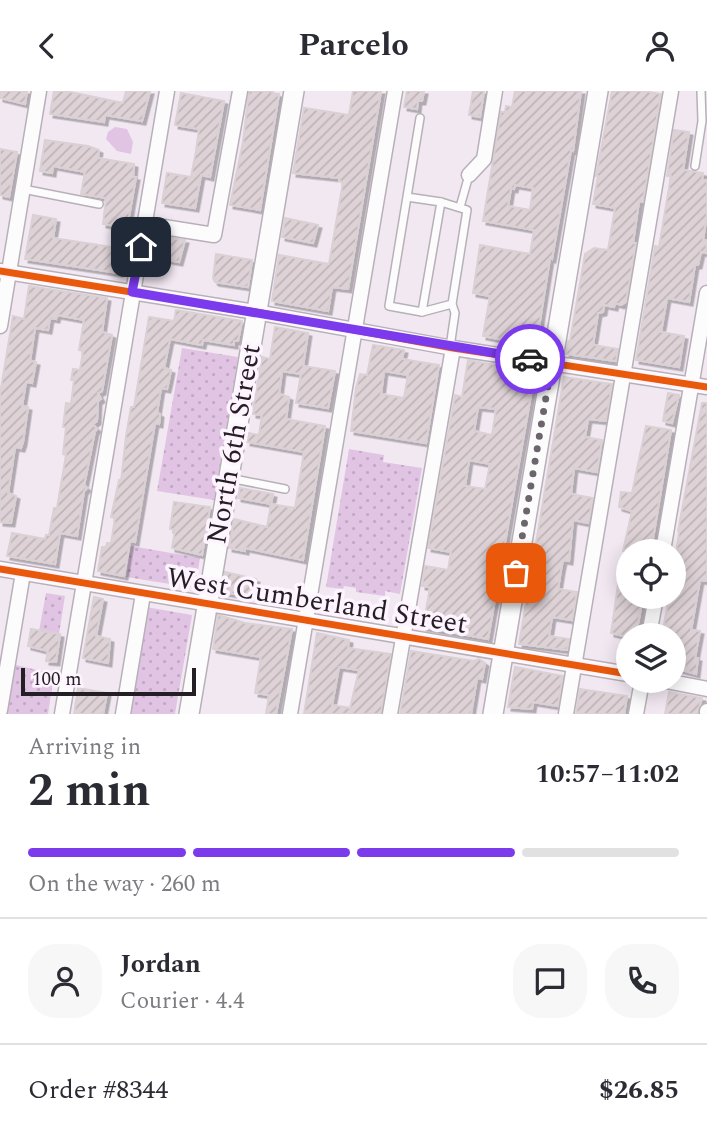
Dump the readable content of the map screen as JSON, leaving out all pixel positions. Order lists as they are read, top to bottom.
{
  "streets": {
    "main road": ["North 6th Street"],
    "street": ["West Cumberland Street"]
  },
  "crossings": [
    ["North 6th Street", "West Cumberland Street"]
  ],
  "scale_bar": "100 m",
  "page": {
    "header": "Parcelo",
    "scale": "100 m",
    "heading": ["2 min", "Arriving in", "10:57–11:02"],
    "panel": [
      "Jordan",
      "Courier · 4.4",
      "Order #8344",
      "$26.85"
    ],
    "bar": "On the way · 260 m"
  }
}
